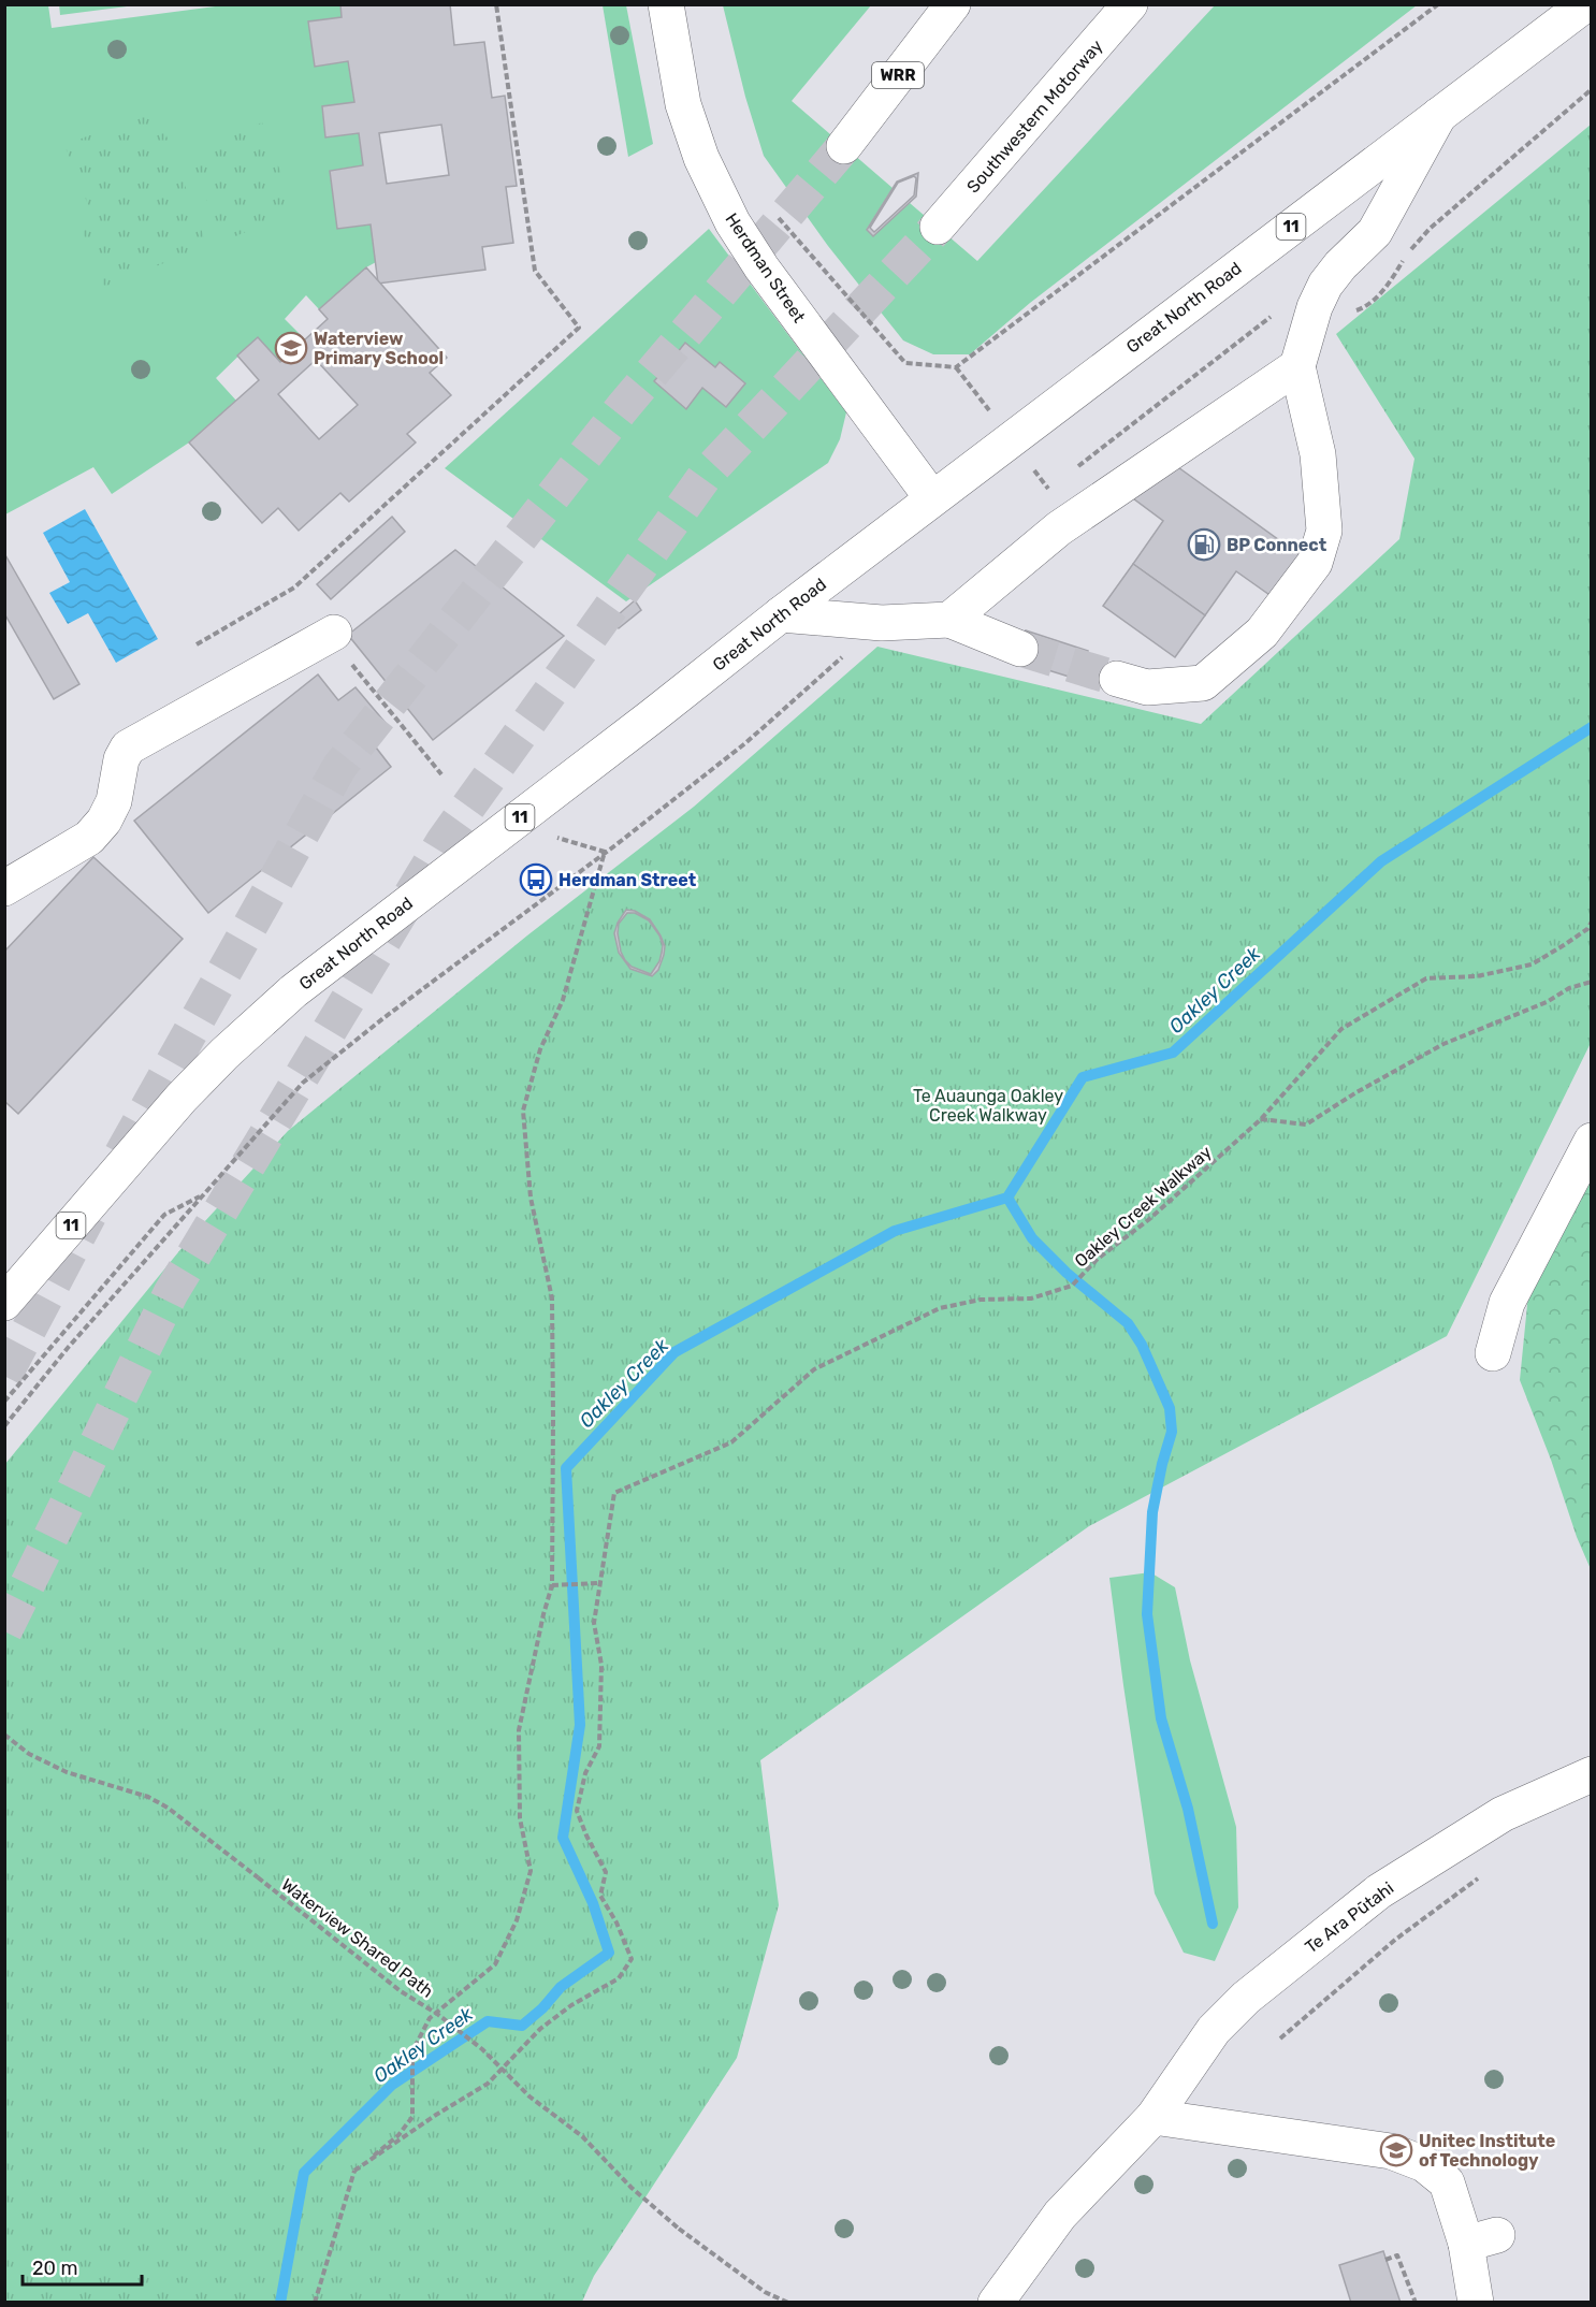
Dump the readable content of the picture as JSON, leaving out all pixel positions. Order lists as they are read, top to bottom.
{
  "streets": {
    "main road": [
      "WRR",
      "Southwestern Motorway",
      "11",
      "Herdman Street",
      "Great North Road",
      "Te Ara Pūtahi"
    ],
    "path": ["Oakley Creek Walkway", "Waterview Shared Path"]
  },
  "crossings": [
    ["Herdman Street", "Great North Road"]
  ],
  "water": ["Oakley Creek"],
  "parks": ["Te Auaunga Oakley Creek Walkway"],
  "places": {
    "school or university": ["Waterview Primary School", "Unitec Institute of Technology"],
    "fuel station": ["BP Connect"],
    "bus stop": ["Herdman Street"]
  },
  "scale_bar": "20 m"
}
